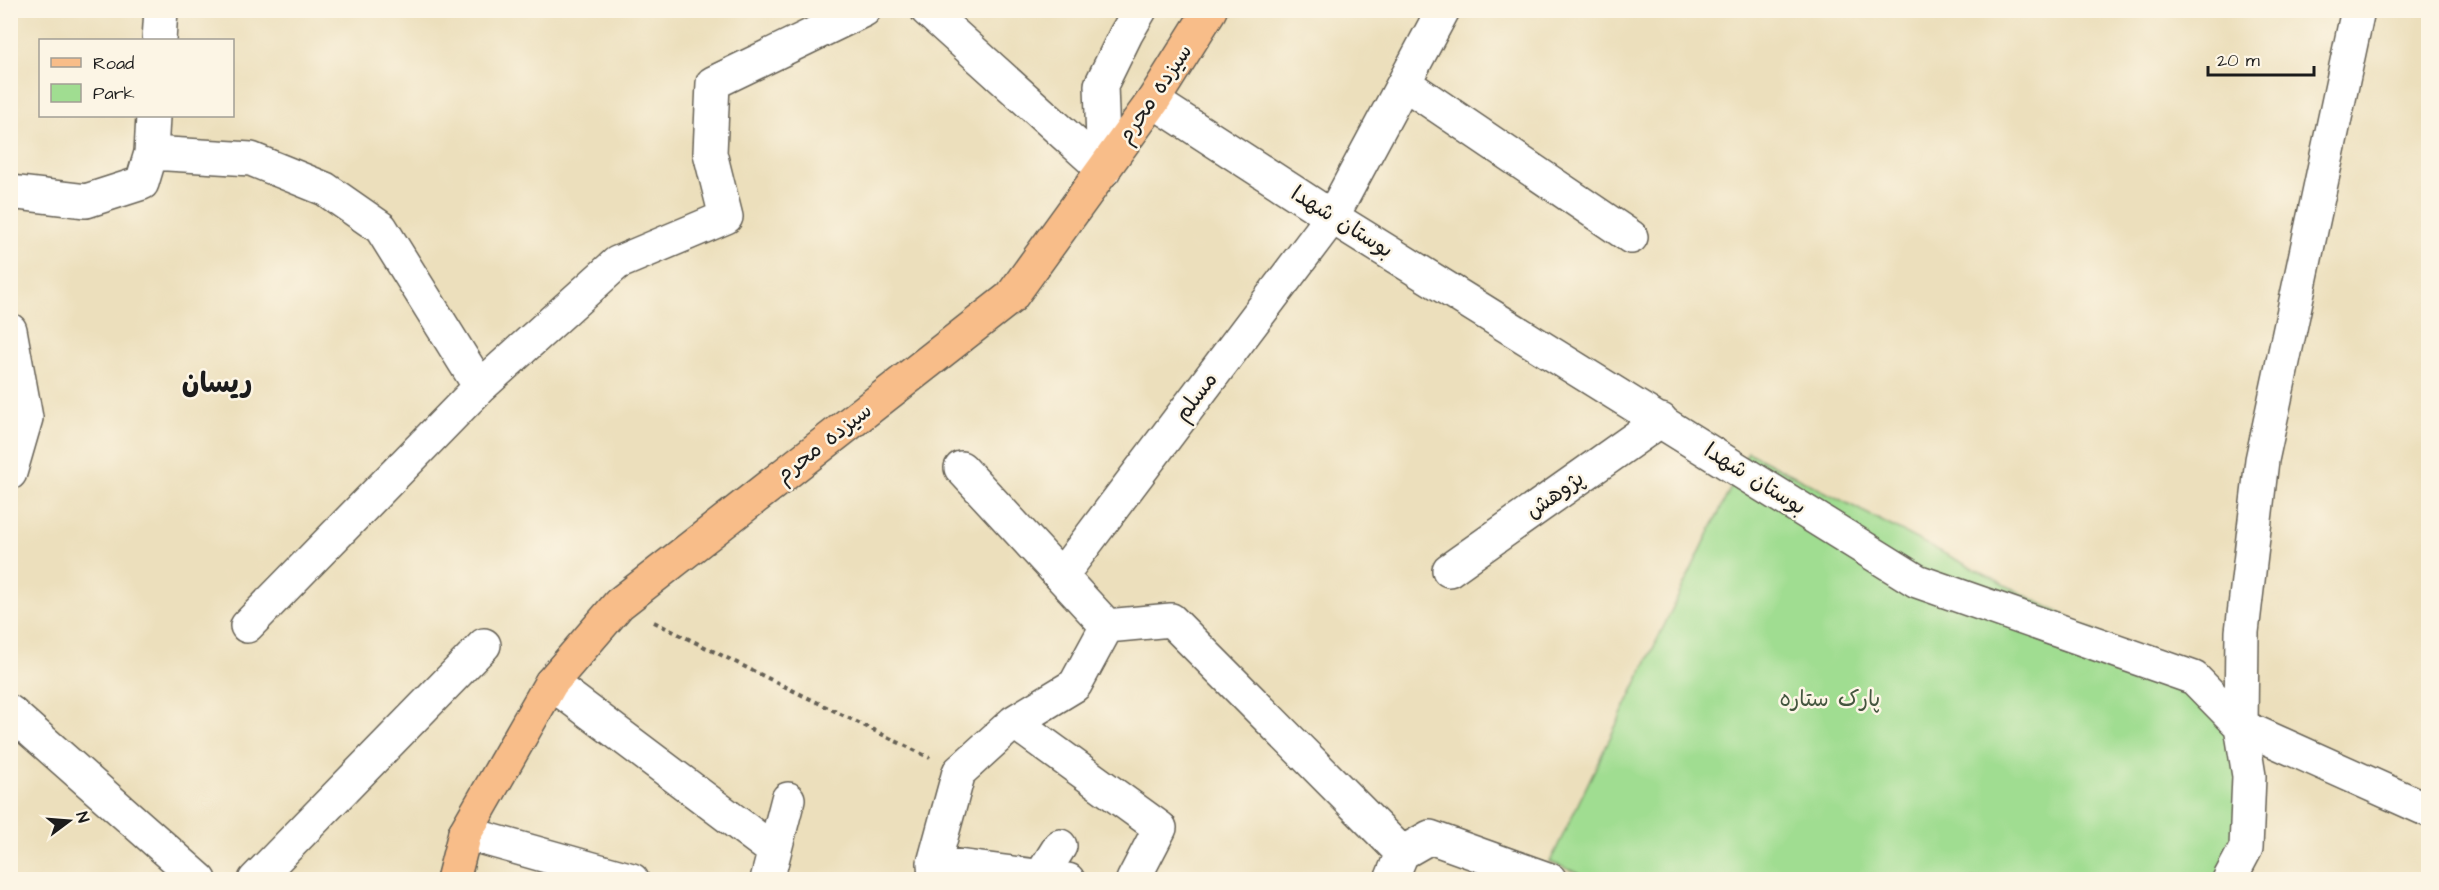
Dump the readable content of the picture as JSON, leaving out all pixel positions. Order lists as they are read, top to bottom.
{
  "streets": {
    "main road": ["سیزده محرم"],
    "street": ["بوستان شهدا", "مسلم", "پژوهش"]
  },
  "crossings": [
    ["سیزده محرم", "بوستان شهدا"],
    ["بوستان شهدا", "مسلم"],
    ["بوستان شهدا", "پژوهش"]
  ],
  "districts": ["ریسان"],
  "parks": ["پارک ستاره"],
  "legend": ["Road", "Park"],
  "scale_bar": "20 m",
  "north": "right"
}
